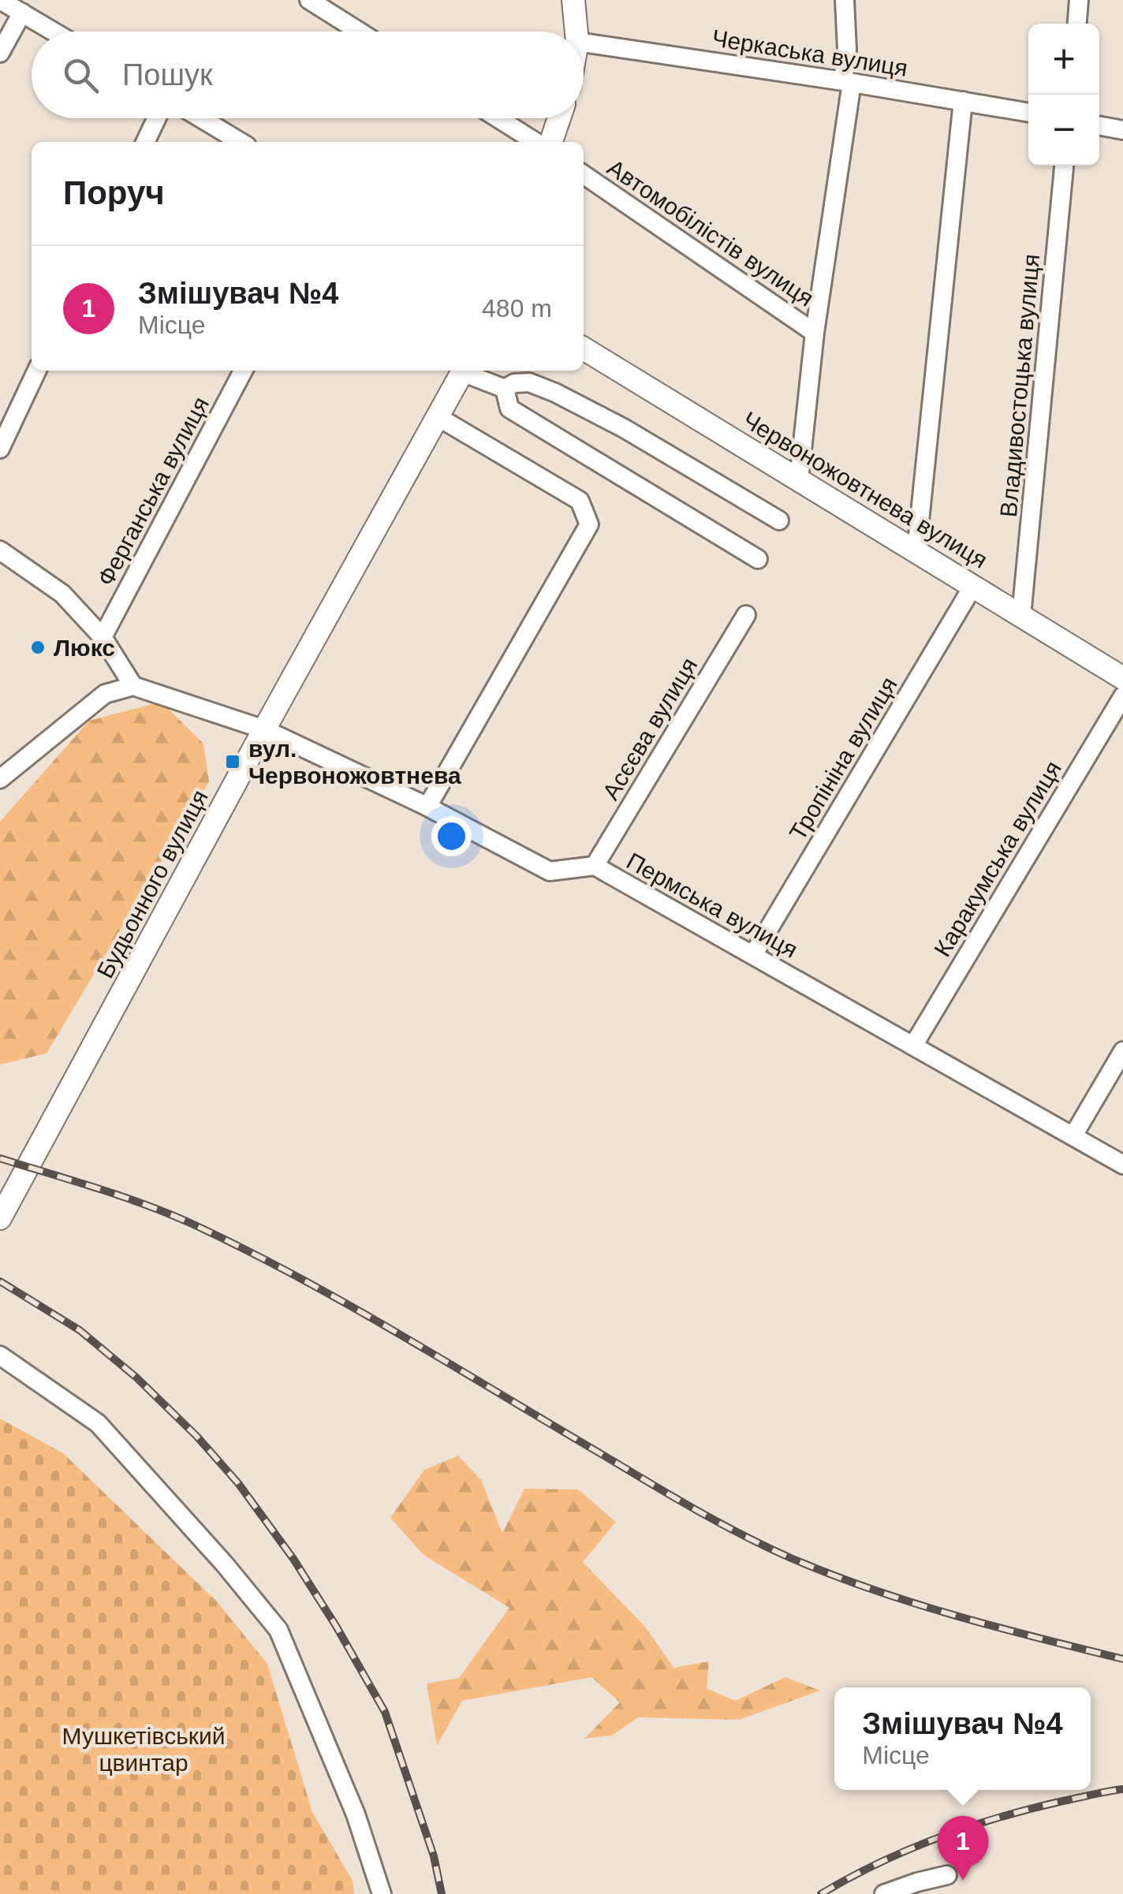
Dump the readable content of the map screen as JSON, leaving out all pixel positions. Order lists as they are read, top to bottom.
{
  "streets": {
    "main road": ["Червоножовтнева вулиця", "Будьонного вулиця"],
    "street": [
      "Черкаська вулиця",
      "Автомобілістів вулиця",
      "Владивостоцька вулиця",
      "Ферганська вулиця",
      "Асєєва вулиця",
      "Тропініна вулиця",
      "Каракумська вулиця",
      "Пермська вулиця"
    ]
  },
  "crossings": [
    ["Владивостоцька вулиця", "Червоножовтнева вулиця"],
    ["Червоножовтнева вулиця", "Тропініна вулиця"],
    ["Асєєва вулиця", "Пермська вулиця"],
    ["Тропініна вулиця", "Пермська вулиця"],
    ["Каракумська вулиця", "Пермська вулиця"],
    ["Будьонного вулиця", "Пермська вулиця"]
  ],
  "parks": ["Мушкетівський цвинтар"],
  "places": {
    "other": ["Люкс"],
    "transit": ["вул. Червоножовтнева"]
  },
  "page": {
    "map_buttons": ["+", "−"],
    "search": "Пошук",
    "heading": "Поруч",
    "list": [
      {
        "mark": "1",
        "name": "Змішувач №4",
        "note": "Місце",
        "value": "480 m"
      }
    ],
    "popup": ["Змішувач №4", "Місце"],
    "pins": "1"
  }
}
